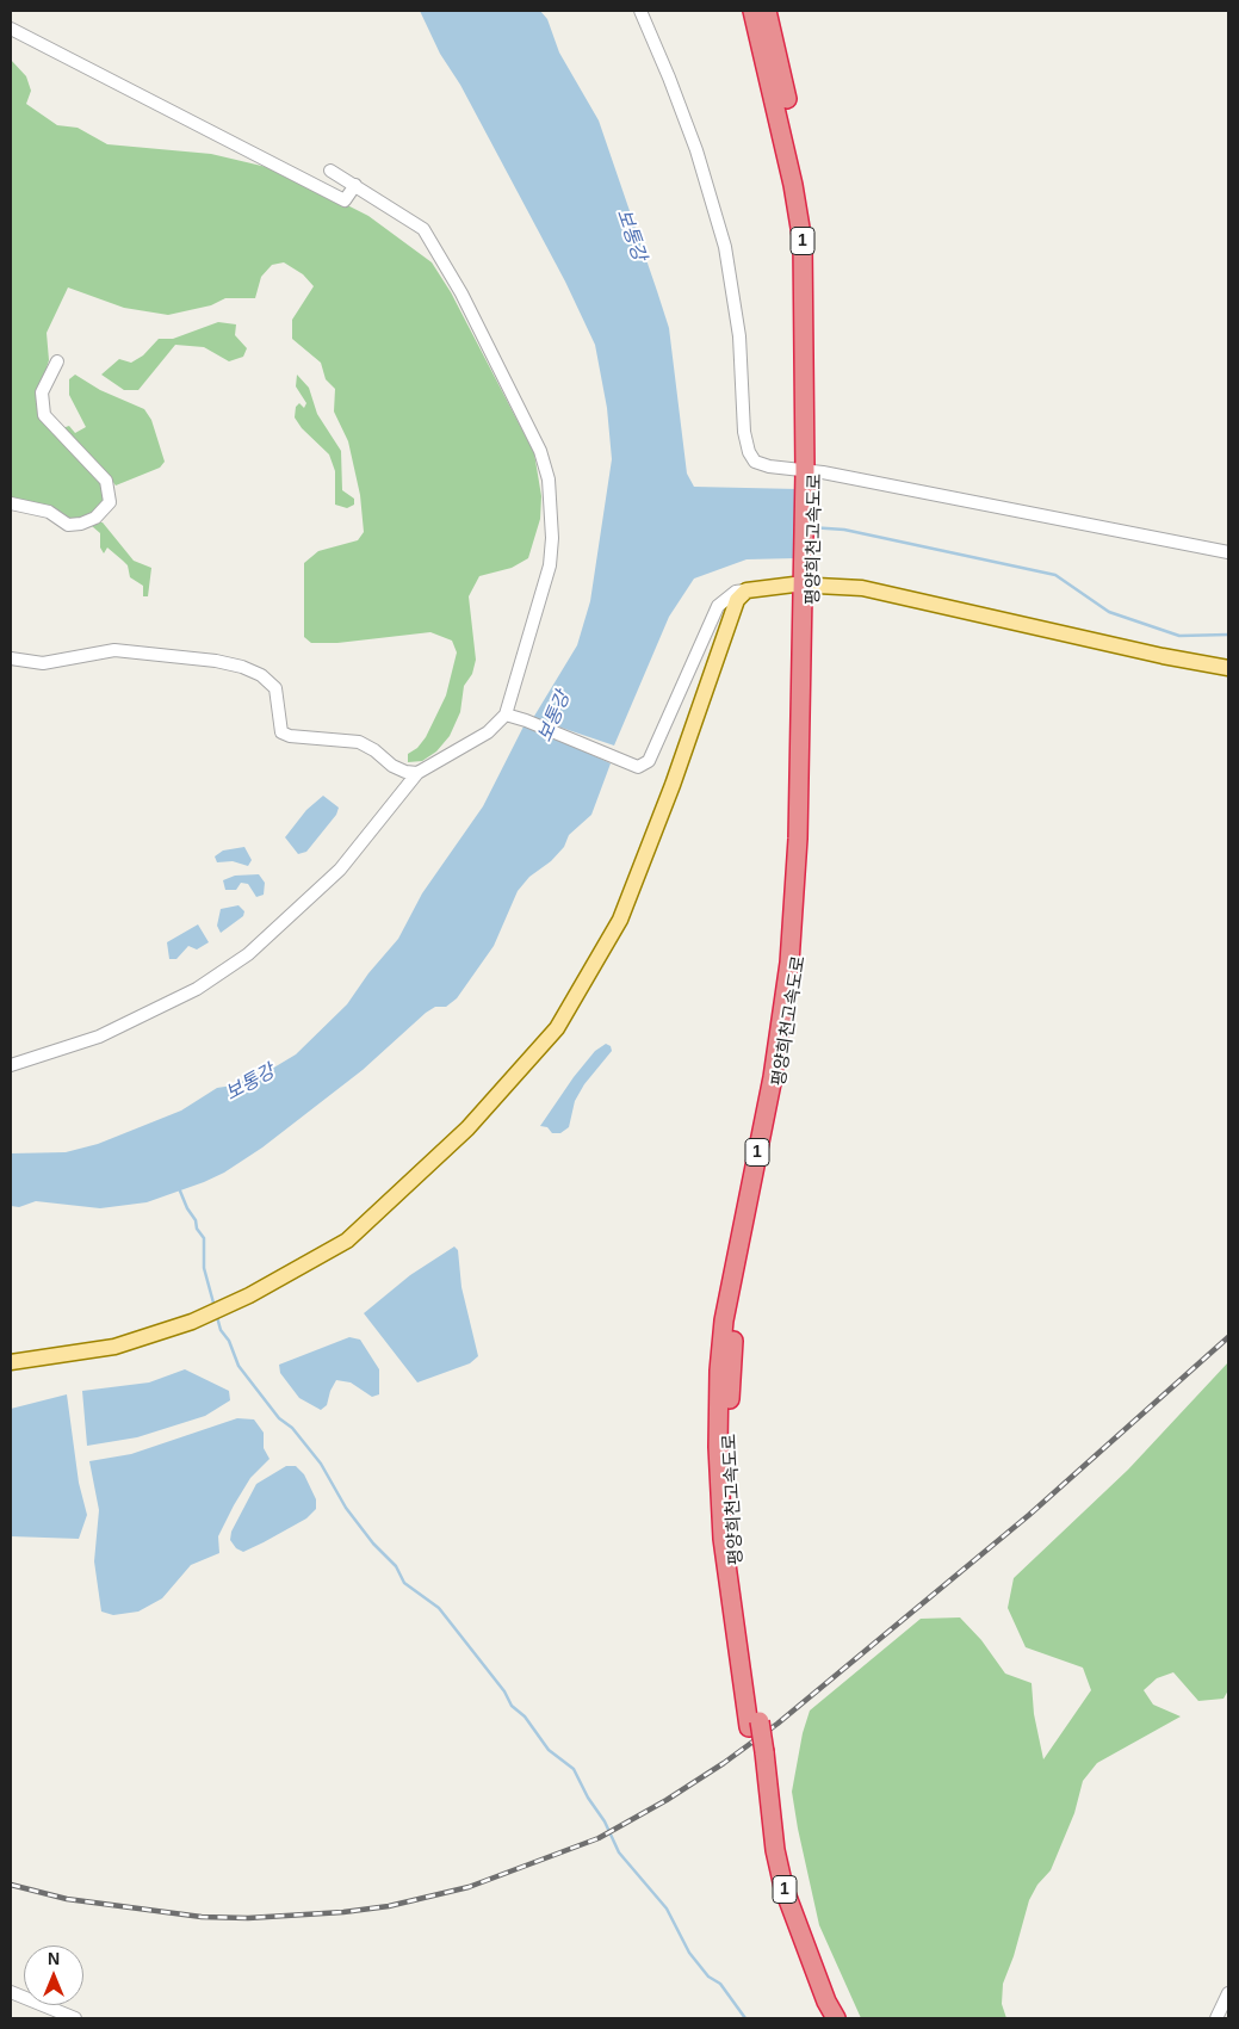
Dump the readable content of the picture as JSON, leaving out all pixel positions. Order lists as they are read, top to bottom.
{
  "streets": {
    "highway": ["1", "평양희천고속도로"]
  },
  "water": ["보통강"],
  "north": "top"
}
